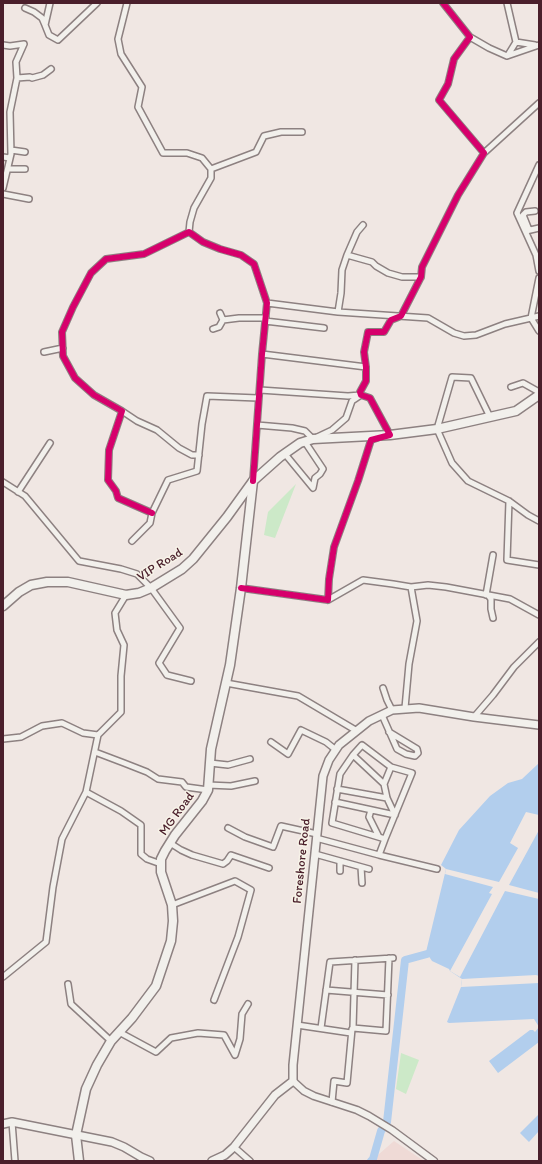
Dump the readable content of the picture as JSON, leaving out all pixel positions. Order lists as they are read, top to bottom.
{
  "streets": {
    "main road": ["VIP Road", "MG Road", "Foreshore Road"]
  },
  "crossings": [
    ["VIP Road", "MG Road"]
  ]
}
